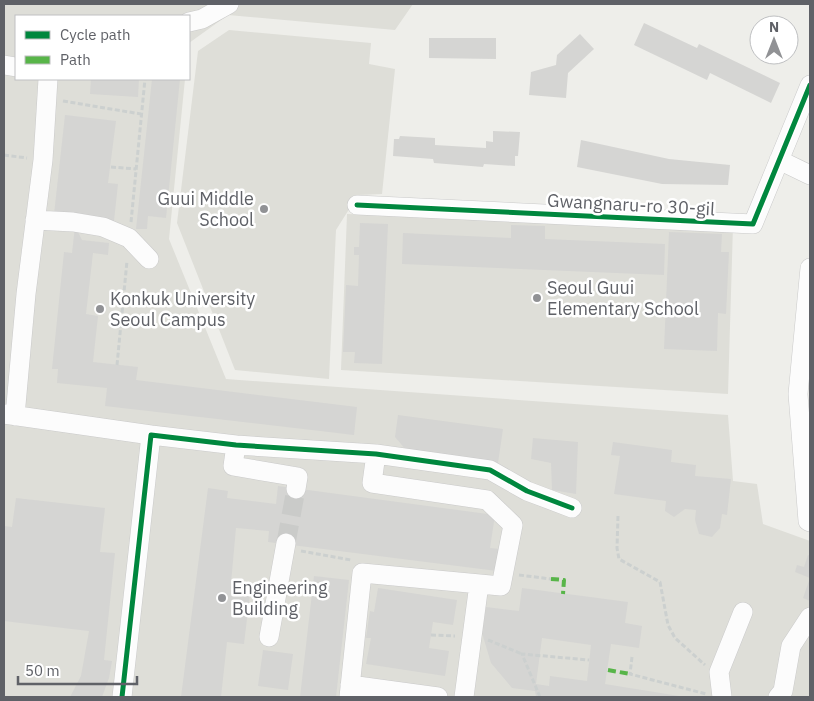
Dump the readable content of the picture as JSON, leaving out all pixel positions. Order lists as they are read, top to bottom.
{
  "streets": {
    "street": ["Gwangnaru-ro 30-gil"]
  },
  "places": [
    "Guui Middle School",
    "Seoul Guui Elementary School",
    "Konkuk University Seoul Campus",
    "Engineering Building"
  ],
  "legend": ["Cycle path", "Path"],
  "scale_bar": "50 m",
  "north": "top"
}
